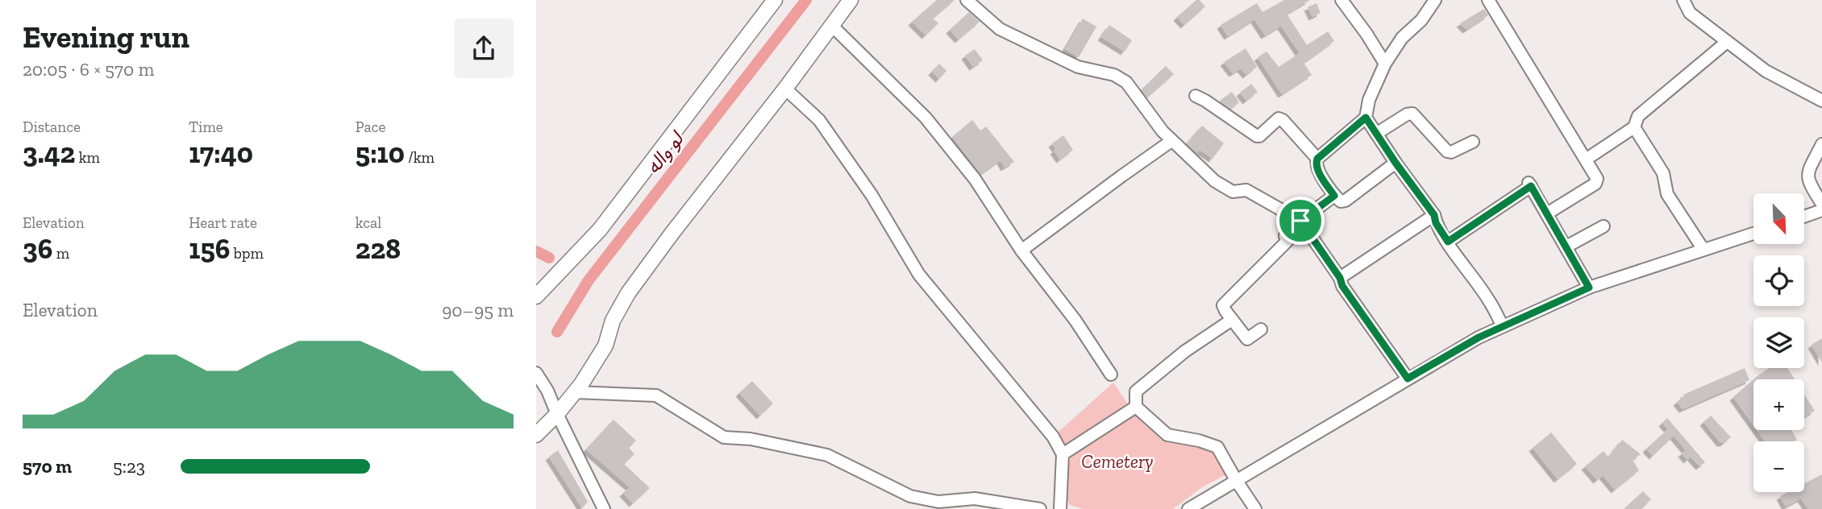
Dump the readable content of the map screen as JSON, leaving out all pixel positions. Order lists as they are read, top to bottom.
{
  "water": ["لو واله"],
  "parks": ["Cemetery"],
  "north": "bottom right",
  "page": {
    "heading": ["Evening run", "20:05 · 6 × 570 m"],
    "stats": [
      ["Distance", "3.42 km"],
      ["Time", "17:40"],
      ["Pace", "5:10 /km"],
      ["Elevation", "36 m"],
      ["Heart rate", "156 bpm"],
      ["kcal", "228"]
    ],
    "map_buttons": ["+", "−"],
    "chart": ["Elevation", "90–95 m"],
    "list": [
      {
        "name": "570 m",
        "note": "5:23"
      }
    ]
  }
}
